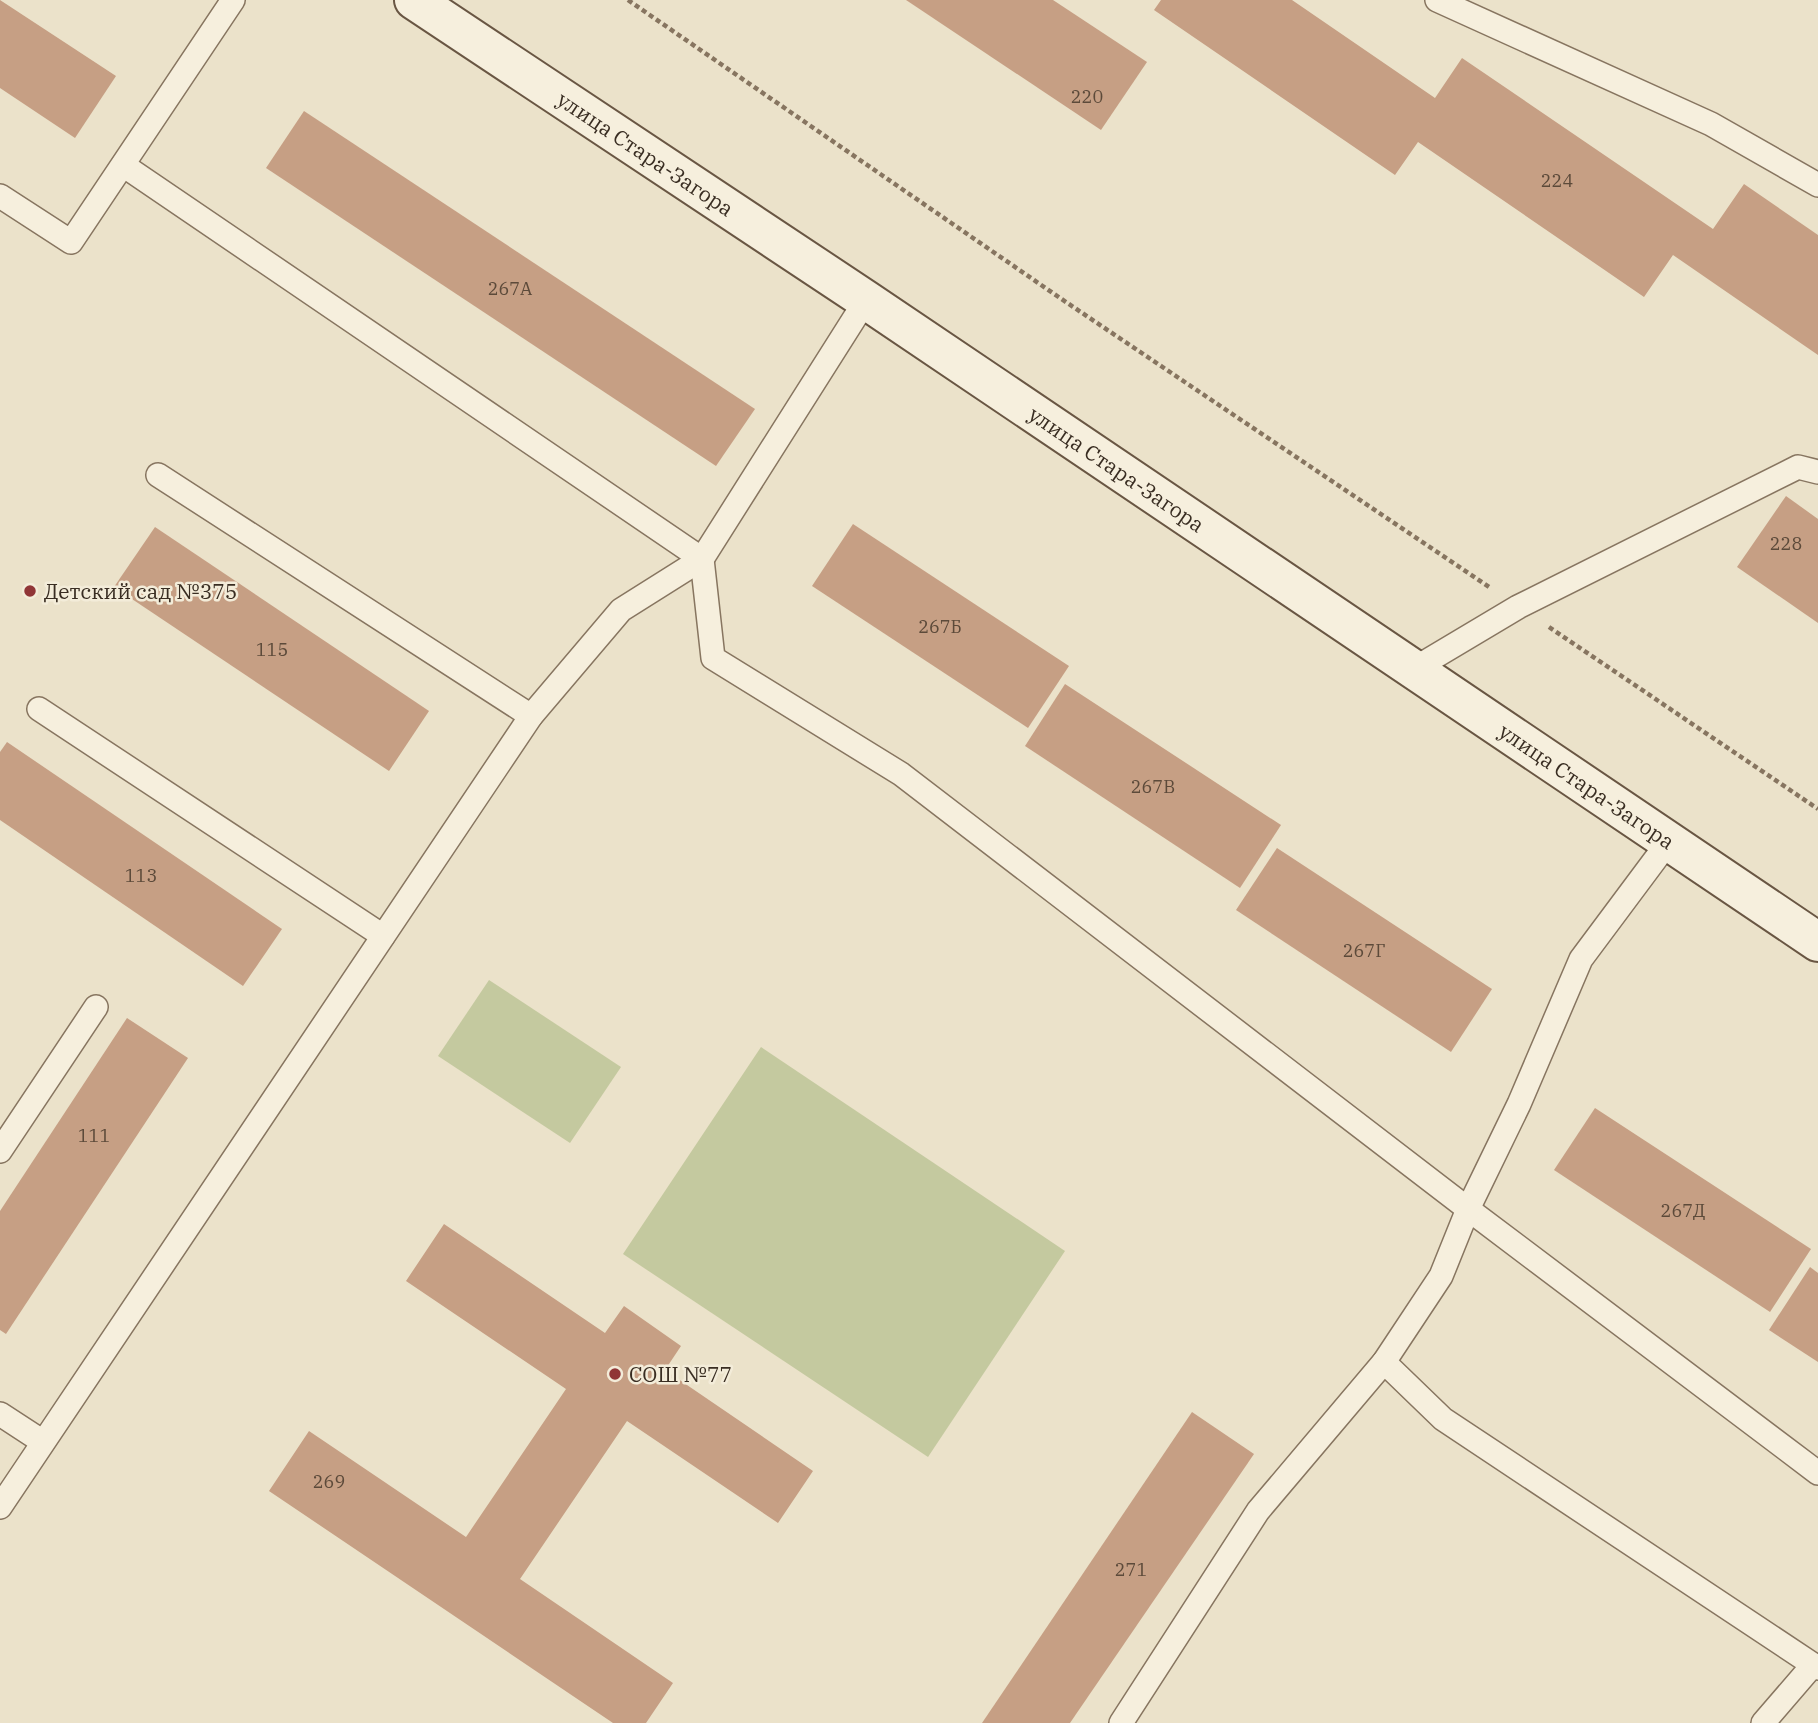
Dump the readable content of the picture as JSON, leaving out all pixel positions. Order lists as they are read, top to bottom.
{
  "streets": {
    "main road": ["улица Стара-Загора"]
  },
  "places": ["Детский сад №375", "СОШ №77"],
  "house_numbers": [
    "220",
    "224",
    "267А",
    "228",
    "267Б",
    "115",
    "267В",
    "113",
    "267Г",
    "111",
    "267Д",
    "269",
    "271"
  ]
}
